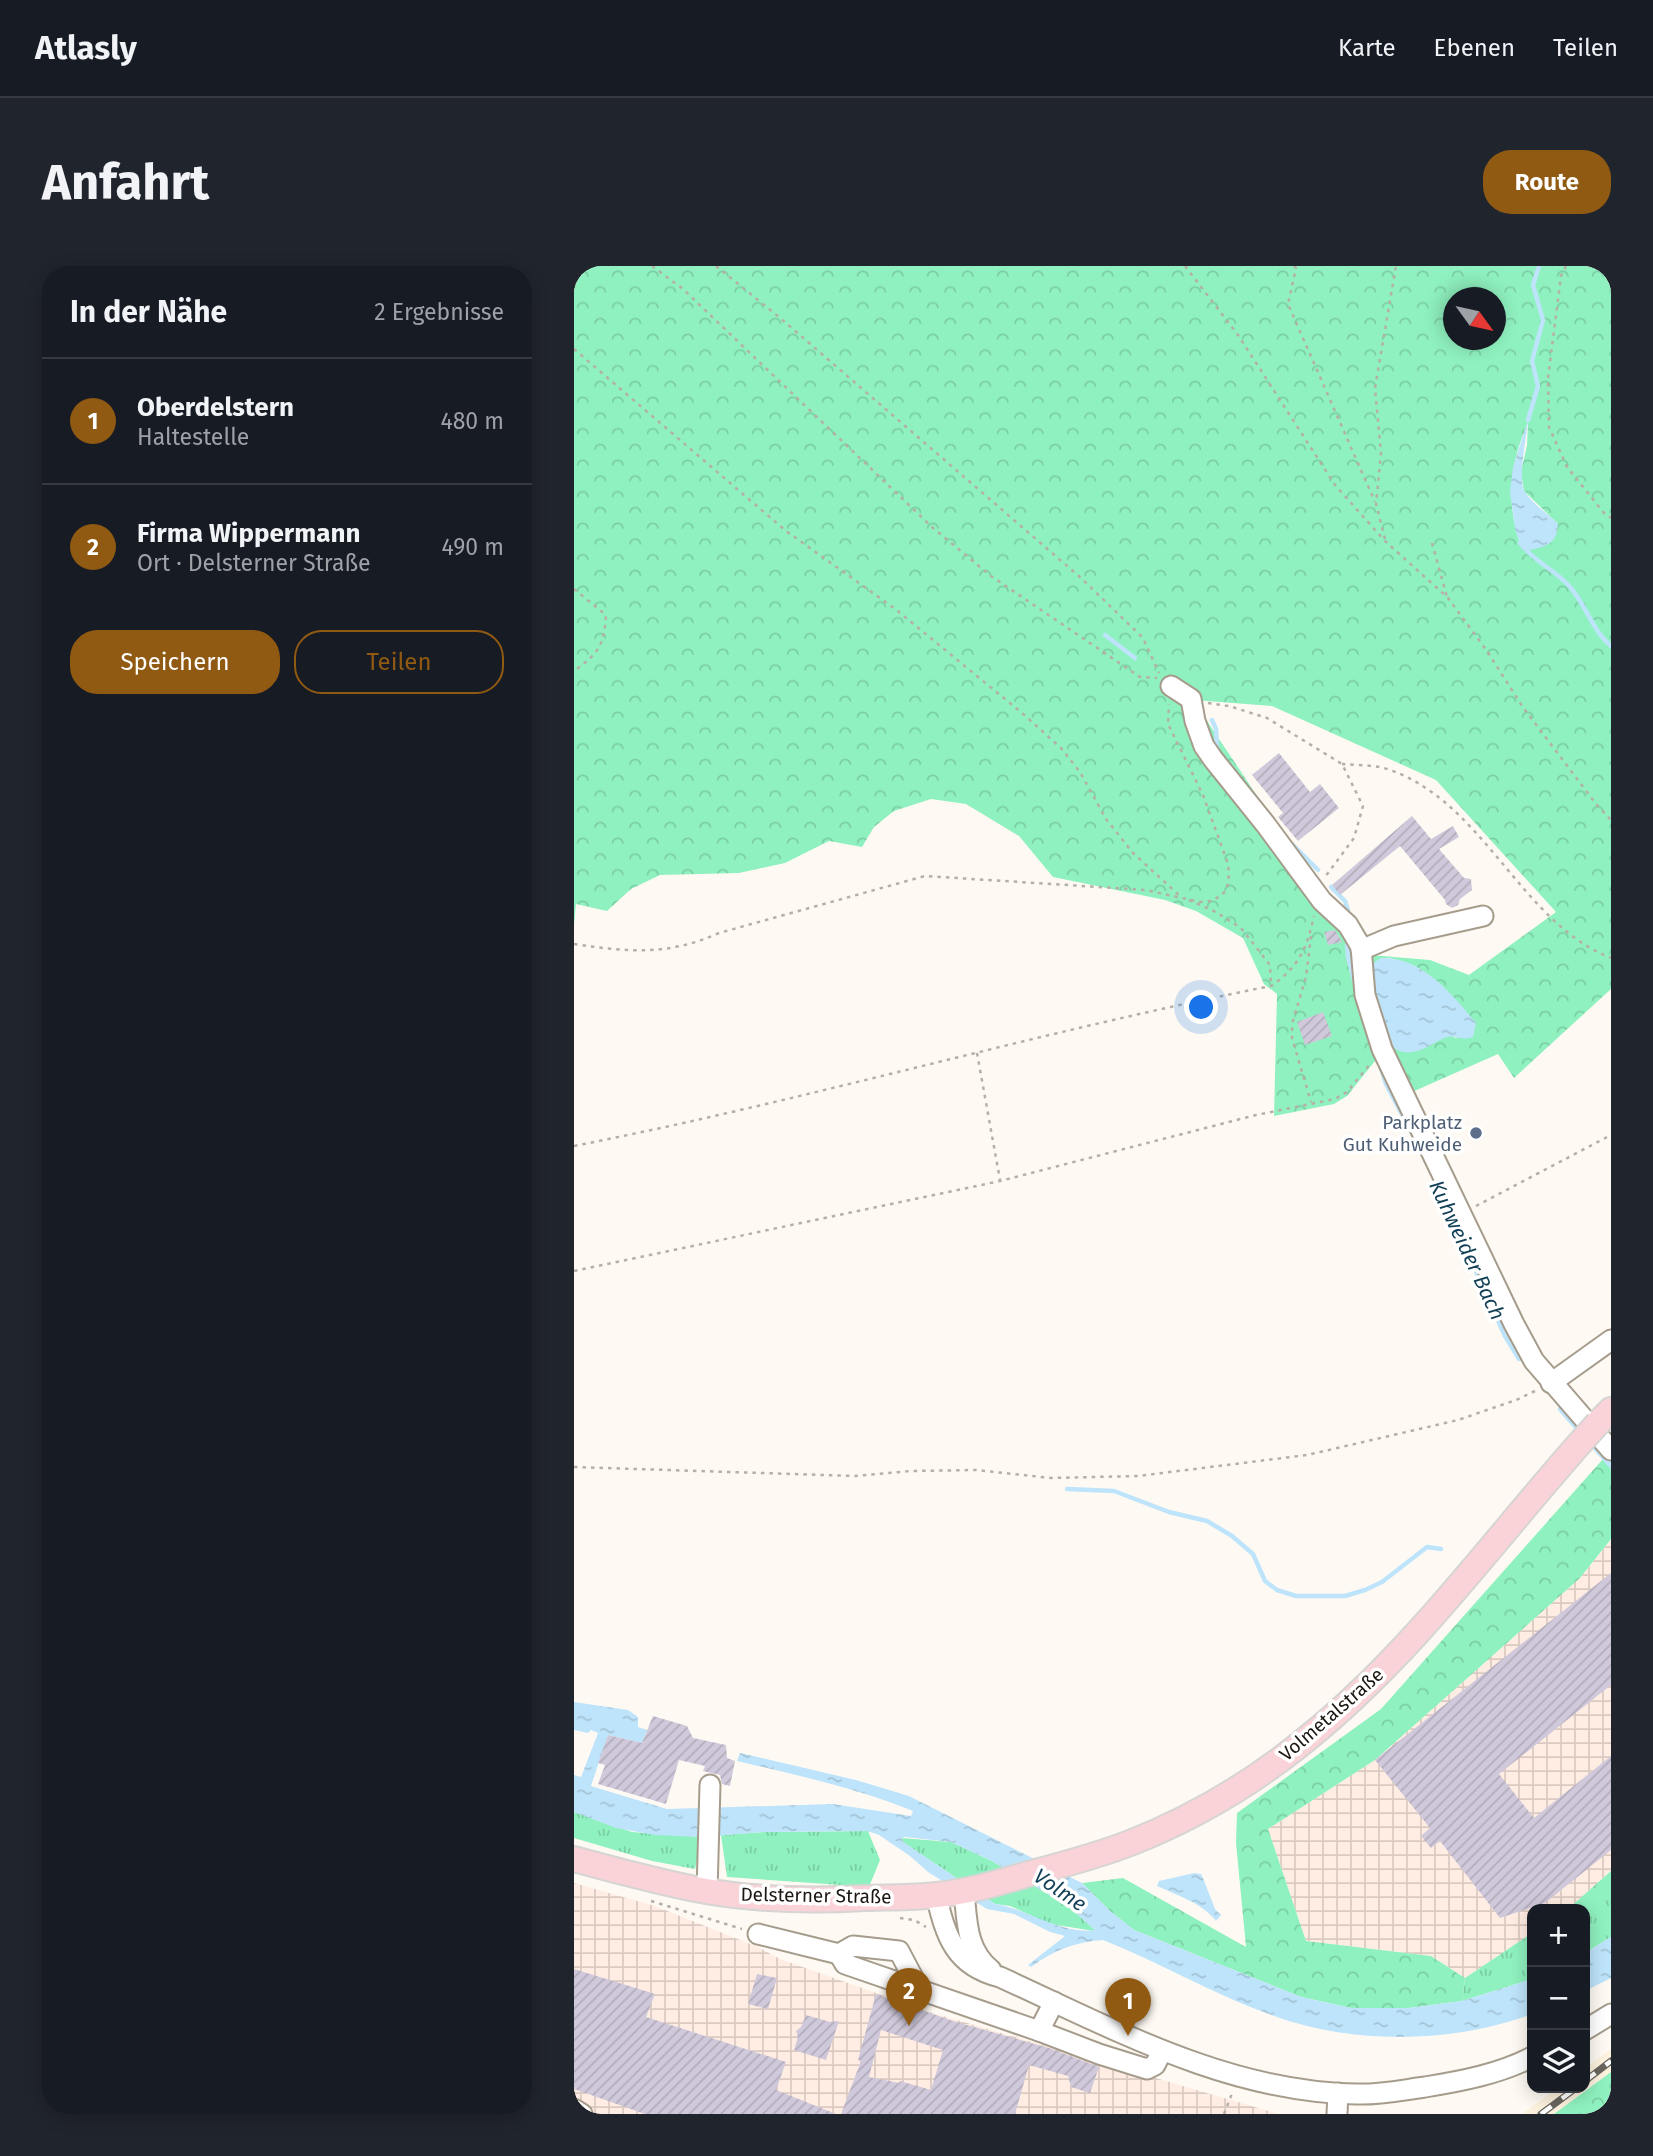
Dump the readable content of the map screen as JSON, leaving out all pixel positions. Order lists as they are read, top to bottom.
{
  "streets": {
    "main road": ["Volmetalstraße", "Delsterner Straße"]
  },
  "crossings": [
    ["Volmetalstraße", "Delsterner Straße"]
  ],
  "water": ["Kuhweider Bach", "Volme"],
  "places": ["Parkplatz Gut Kuhweide"],
  "north": "bottom right",
  "page": {
    "header": "Atlasly",
    "nav": ["Karte", "Ebenen", "Teilen"],
    "buttons": [
      "Route",
      ["Speichern", "Teilen"]
    ],
    "title": "Anfahrt",
    "heading": ["In der Nähe", "2 Ergebnisse"],
    "list": [
      {
        "mark": "1",
        "name": "Oberdelstern",
        "note": "Haltestelle",
        "value": "480 m"
      },
      {
        "mark": "2",
        "name": "Firma Wippermann",
        "note": "Ort · Delsterner Straße",
        "value": "490 m"
      }
    ],
    "map_buttons": ["+", "−"],
    "pins": ["2", "1"]
  }
}
